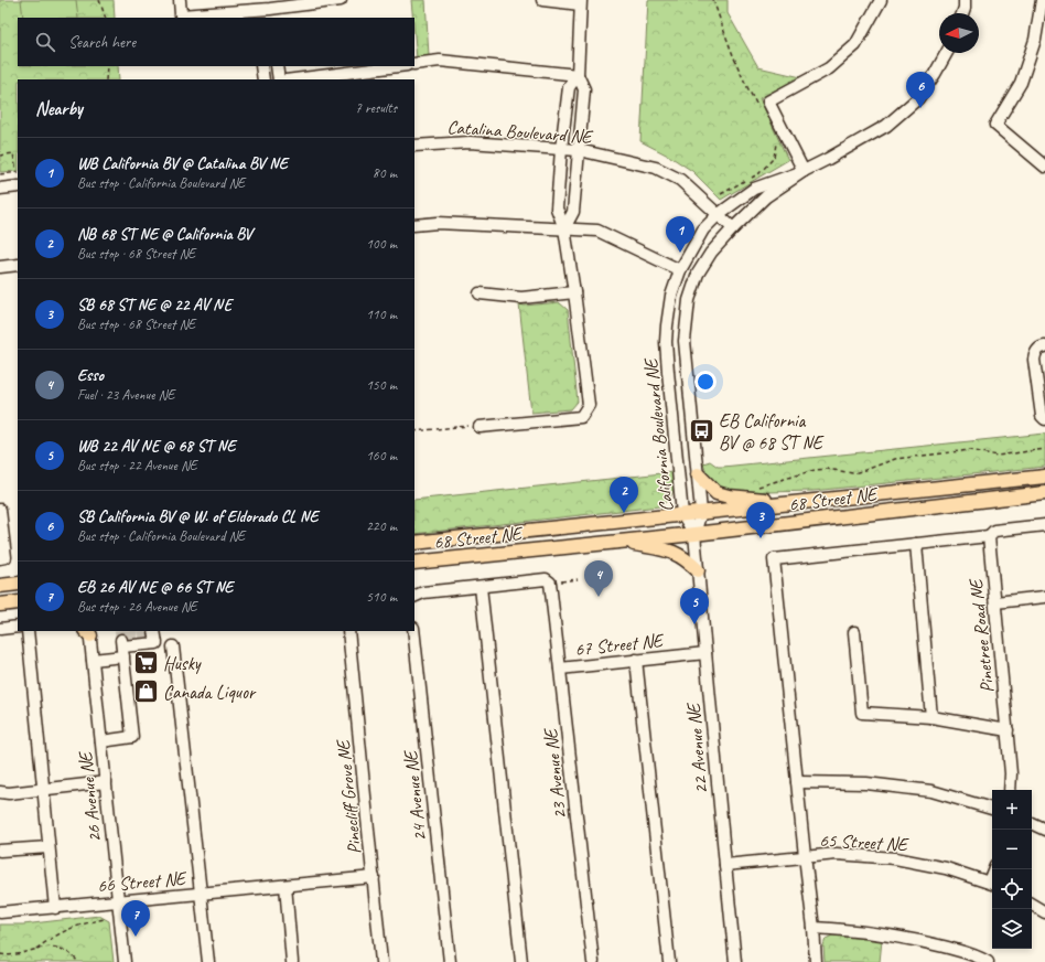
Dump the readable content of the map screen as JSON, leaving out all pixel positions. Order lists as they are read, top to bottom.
{
  "streets": {
    "main road": ["68 Street NE"],
    "street": [
      "Catalina Boulevard NE",
      "California Boulevard NE",
      "Pinetree Road NE",
      "67 Street NE",
      "22 Avenue NE",
      "23 Avenue NE",
      "24 Avenue NE",
      "26 Avenue NE",
      "Pinecliff Grove NE",
      "65 Street NE",
      "66 Street NE"
    ]
  },
  "crossings": [
    ["Catalina Boulevard NE", "California Boulevard NE"],
    ["California Boulevard NE", "68 Street NE"],
    ["California Boulevard NE", "22 Avenue NE"],
    ["68 Street NE", "22 Avenue NE"],
    ["67 Street NE", "22 Avenue NE"],
    ["67 Street NE", "23 Avenue NE"],
    ["22 Avenue NE", "65 Street NE"],
    ["26 Avenue NE", "66 Street NE"],
    ["Pinecliff Grove NE", "66 Street NE"]
  ],
  "places": {
    "bus stop": ["EB California BV @ 68 ST NE"],
    "supermarket": ["Husky"],
    "shop": ["Canada Liquor"]
  },
  "north": "left",
  "page": {
    "search": "Search here",
    "pins": [
      "6",
      "1",
      "2",
      "3",
      "4",
      "5",
      "7"
    ],
    "heading": ["Nearby", "7 results"],
    "list": [
      {
        "mark": "1",
        "name": "WB California BV @ Catalina BV NE",
        "note": "Bus stop · California Boulevard NE",
        "value": "80 m"
      },
      {
        "mark": "2",
        "name": "NB 68 ST NE @ California BV",
        "note": "Bus stop · 68 Street NE",
        "value": "100 m"
      },
      {
        "mark": "3",
        "name": "SB 68 ST NE @ 22 AV NE",
        "note": "Bus stop · 68 Street NE",
        "value": "110 m"
      },
      {
        "mark": "4",
        "name": "Esso",
        "note": "Fuel · 23 Avenue NE",
        "value": "150 m"
      },
      {
        "mark": "5",
        "name": "WB 22 AV NE @ 68 ST NE",
        "note": "Bus stop · 22 Avenue NE",
        "value": "160 m"
      },
      {
        "mark": "6",
        "name": "SB California BV @ W. of Eldorado CL NE",
        "note": "Bus stop · California Boulevard NE",
        "value": "220 m"
      },
      {
        "mark": "7",
        "name": "EB 26 AV NE @ 66 ST NE",
        "note": "Bus stop · 26 Avenue NE",
        "value": "510 m"
      }
    ],
    "map_buttons": ["+", "−"]
  }
}
